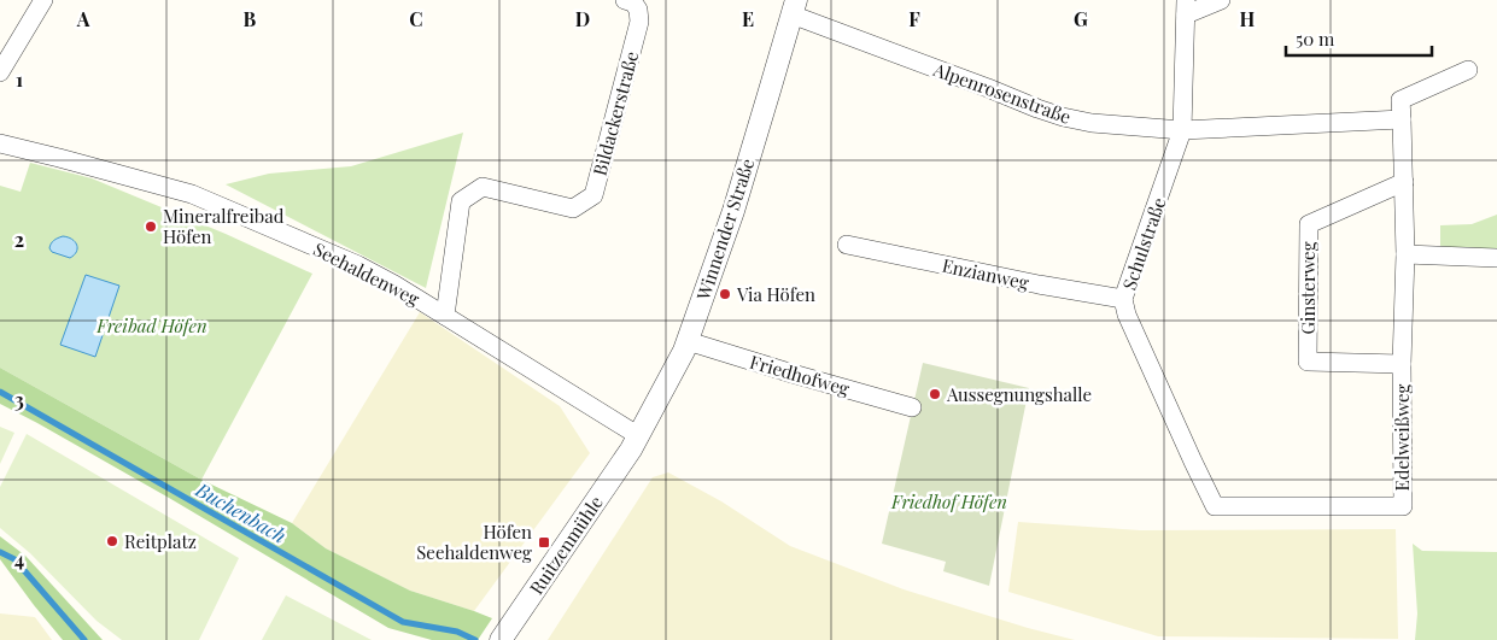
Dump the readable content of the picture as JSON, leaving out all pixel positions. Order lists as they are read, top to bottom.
{
  "streets": {
    "street": [
      "Alpenrosenstraße",
      "Bildackerstraße",
      "Winnender Straße",
      "Schulstraße",
      "Seehaldenweg",
      "Enzianweg",
      "Ginsterweg",
      "Friedhofweg",
      "Edelweißweg",
      "Ruitzenmühle"
    ]
  },
  "crossings": [
    ["Alpenrosenstraße", "Winnender Straße"],
    ["Alpenrosenstraße", "Schulstraße"],
    ["Alpenrosenstraße", "Edelweißweg"],
    ["Bildackerstraße", "Seehaldenweg"],
    ["Winnender Straße", "Seehaldenweg"],
    ["Winnender Straße", "Friedhofweg"],
    ["Winnender Straße", "Ruitzenmühle"],
    ["Schulstraße", "Enzianweg"],
    ["Schulstraße", "Edelweißweg"],
    ["Seehaldenweg", "Ruitzenmühle"],
    ["Ginsterweg", "Edelweißweg"]
  ],
  "water": ["Buchenbach"],
  "parks": ["Freibad Höfen", "Friedhof Höfen"],
  "places": {
    "other": [
      "Mineralfreibad Höfen",
      "Via Höfen",
      "Aussegnungshalle",
      "Reitplatz"
    ],
    "transit": ["Höfen Seehaldenweg"]
  },
  "scale_bar": "50 m",
  "grid": {
    "columns": [
      "A",
      "B",
      "C",
      "D",
      "E",
      "F",
      "G",
      "H"
    ],
    "rows": [
      "1",
      "2",
      "3",
      "4"
    ]
  }
}
